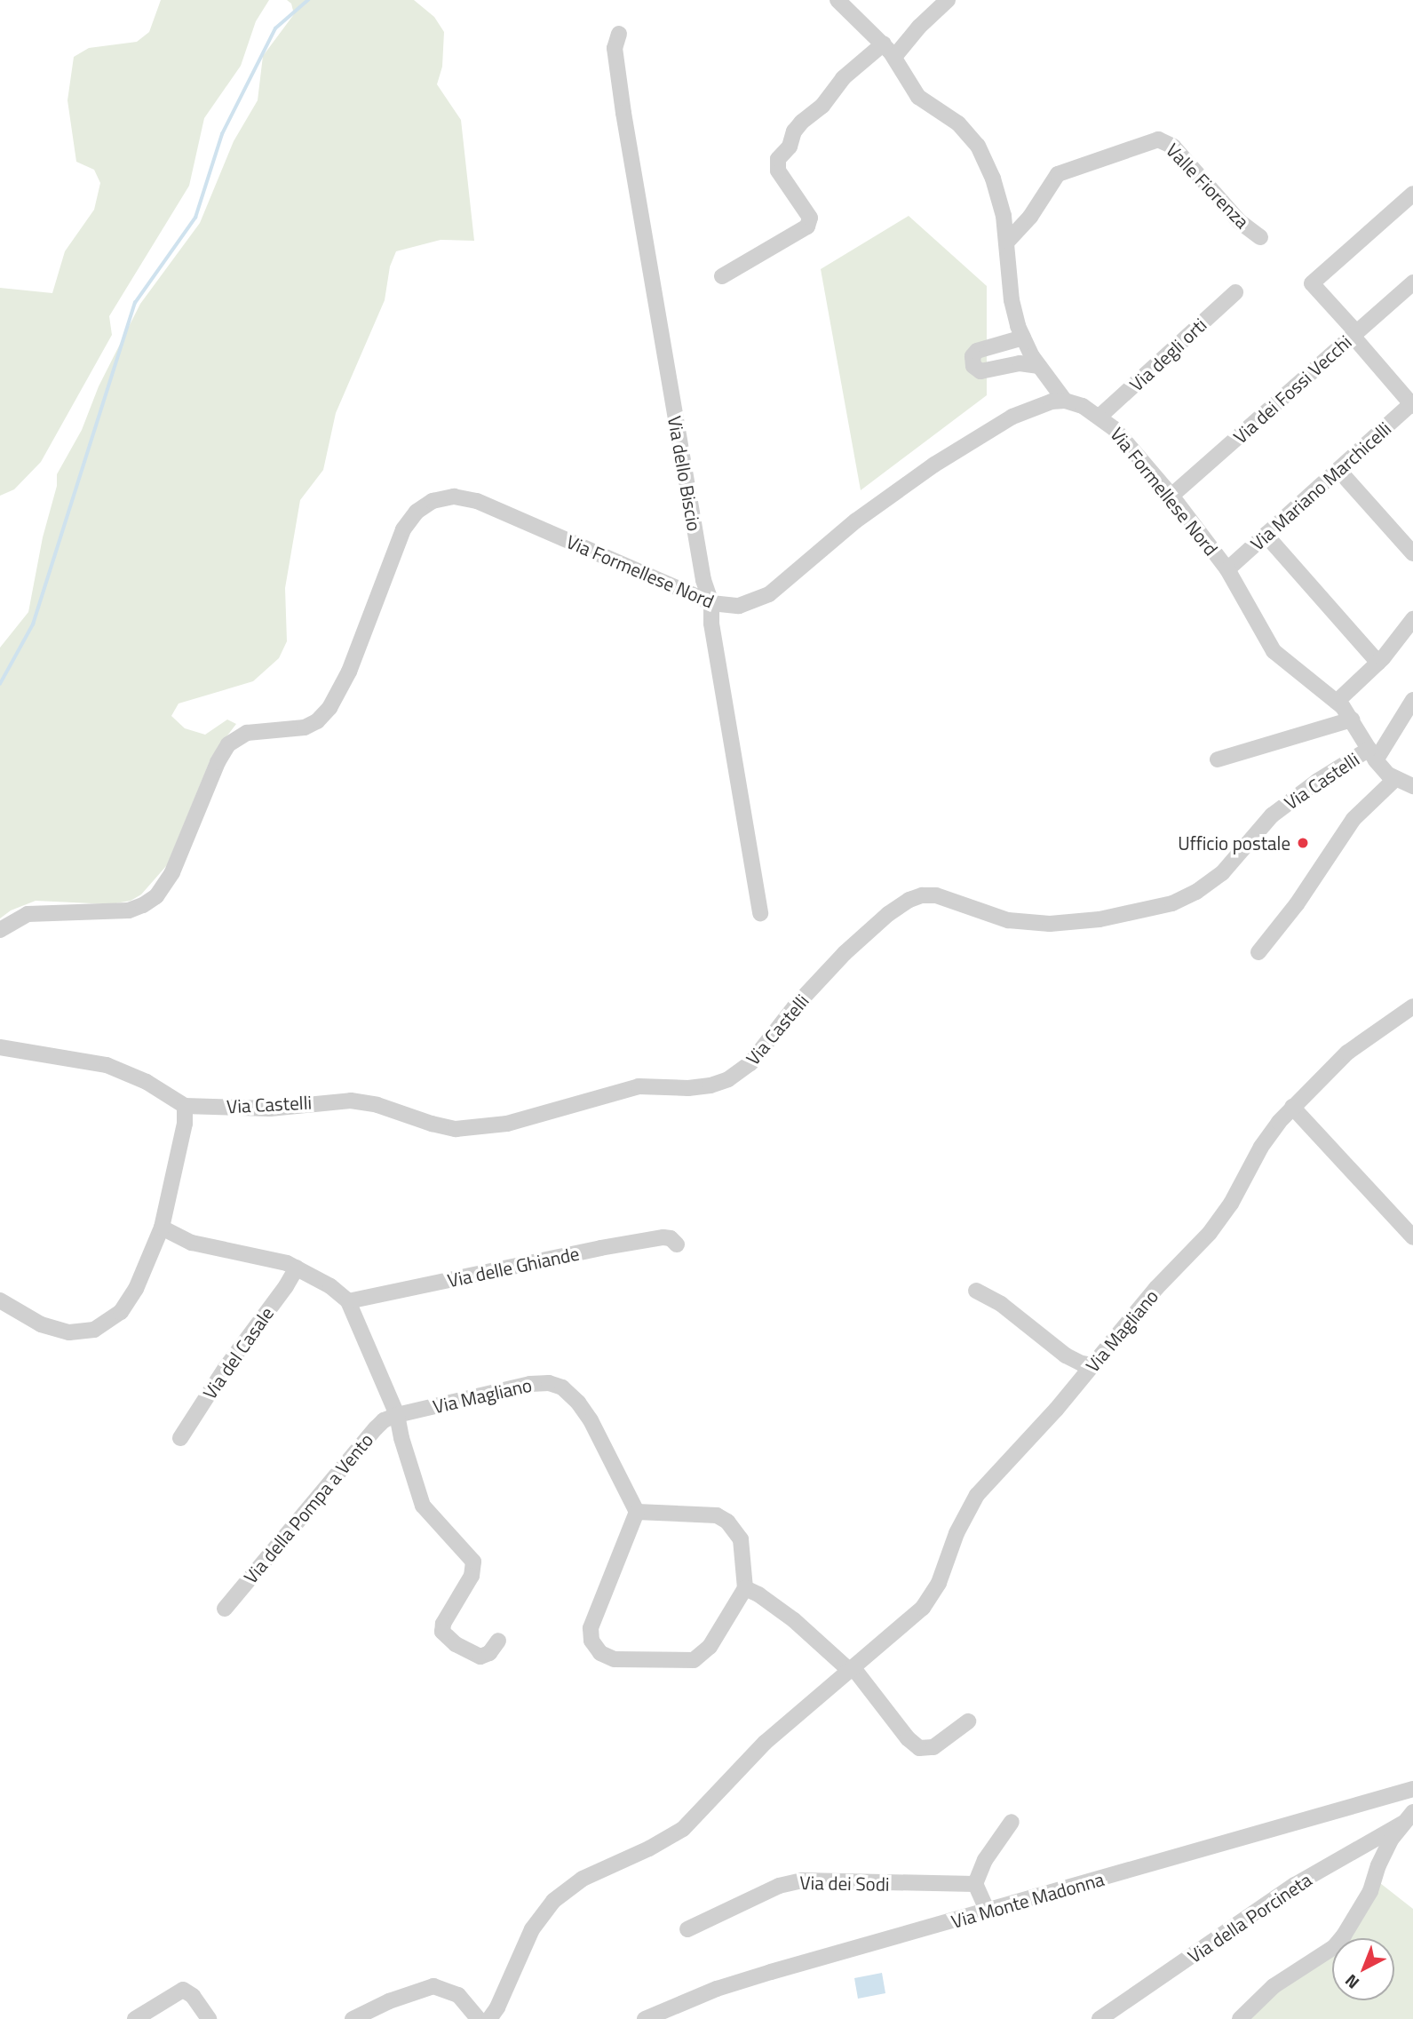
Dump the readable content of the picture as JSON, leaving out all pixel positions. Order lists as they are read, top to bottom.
{
  "streets": {
    "street": [
      "Valle Fiorenza",
      "Via degli orti",
      "Via dei Fossi Vecchi",
      "Via dello Biscio",
      "Via Mariano Marchicelli",
      "Via Formellese Nord",
      "Via Castelli",
      "Via delle Ghiande",
      "Via Magliano",
      "Via del Casale",
      "Via della Pompa a Vento",
      "Via dei Sodi",
      "Via Monte Madonna",
      "Via della Porcineta"
    ]
  },
  "crossings": [
    ["Via degli orti", "Via Formellese Nord"],
    ["Via dei Fossi Vecchi", "Via Formellese Nord"],
    ["Via dello Biscio", "Via Formellese Nord"],
    ["Via Mariano Marchicelli", "Via Formellese Nord"],
    ["Via Formellese Nord", "Via Castelli"],
    ["Via Magliano", "Via della Pompa a Vento"]
  ],
  "places": ["Ufficio postale"],
  "north": "bottom left"
}
